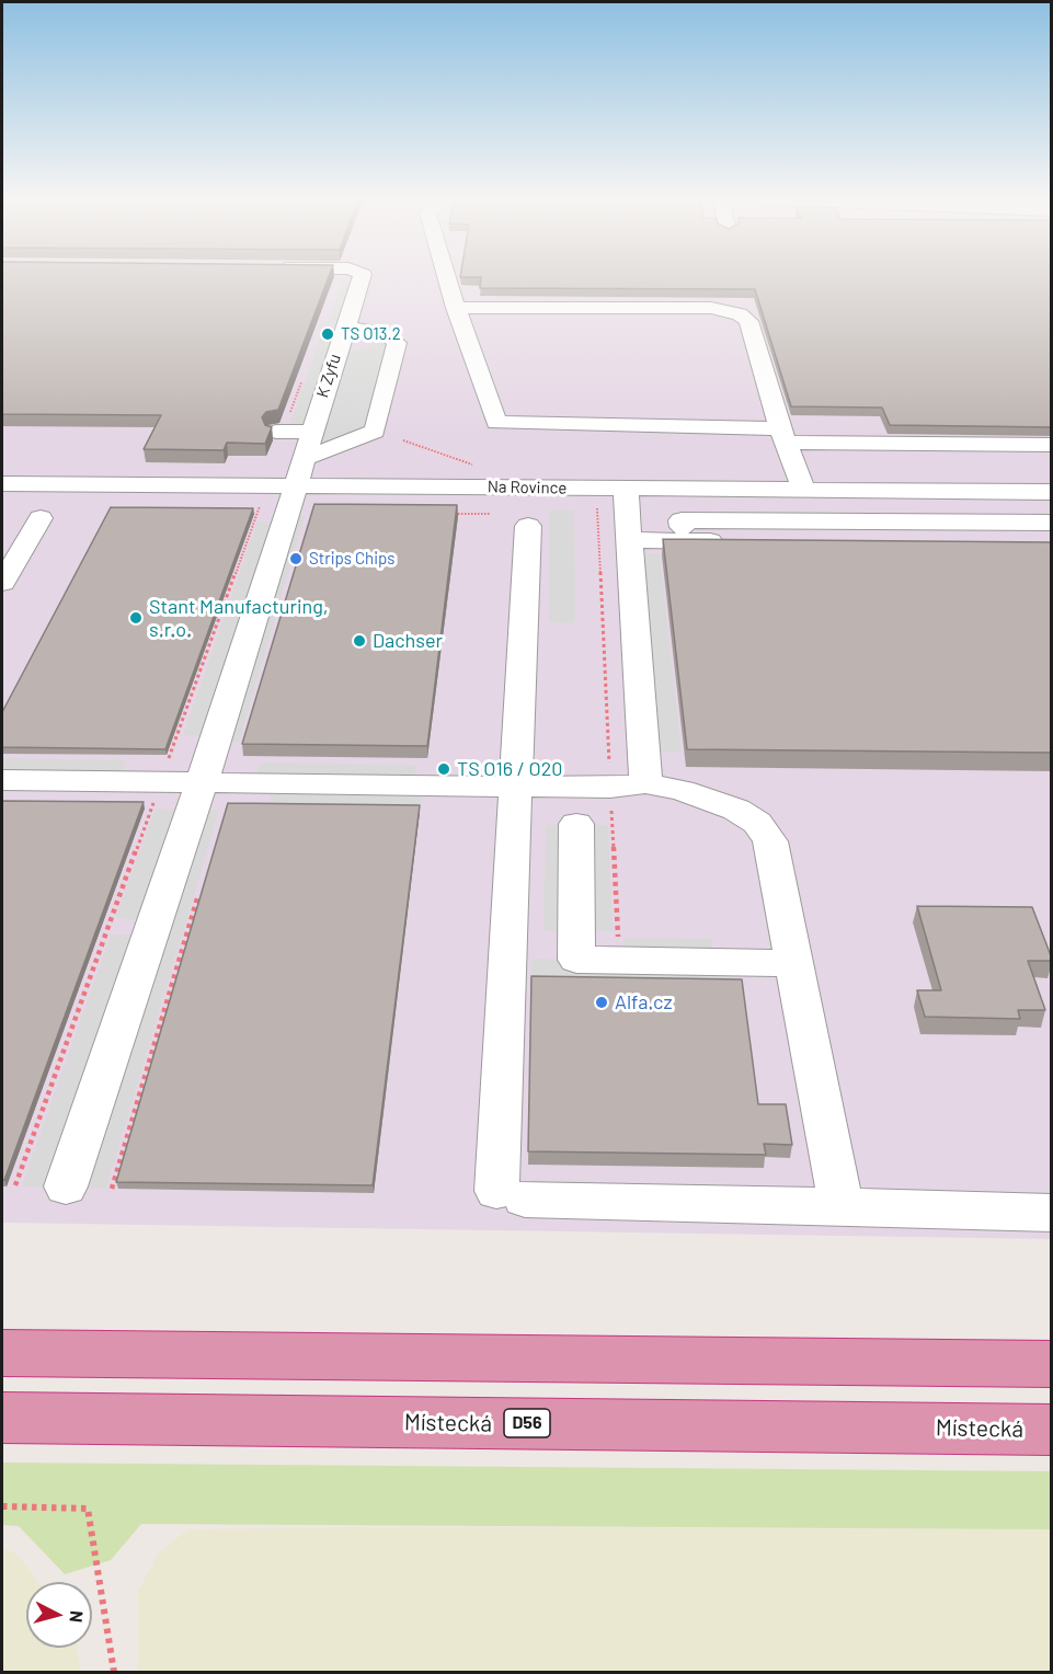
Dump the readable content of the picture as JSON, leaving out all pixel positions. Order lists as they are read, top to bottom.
{
  "streets": {
    "highway": ["Místecká", "D56"],
    "street": ["K Zyfu", "Na Rovince"]
  },
  "crossings": [
    ["K Zyfu", "Na Rovince"]
  ],
  "places": [
    "TS O13.2",
    "Strips Chips",
    "Stant Manufacturing, s.r.o.",
    "Dachser",
    "TS O16 / O20",
    "Alfa.cz"
  ],
  "north": "right"
}
